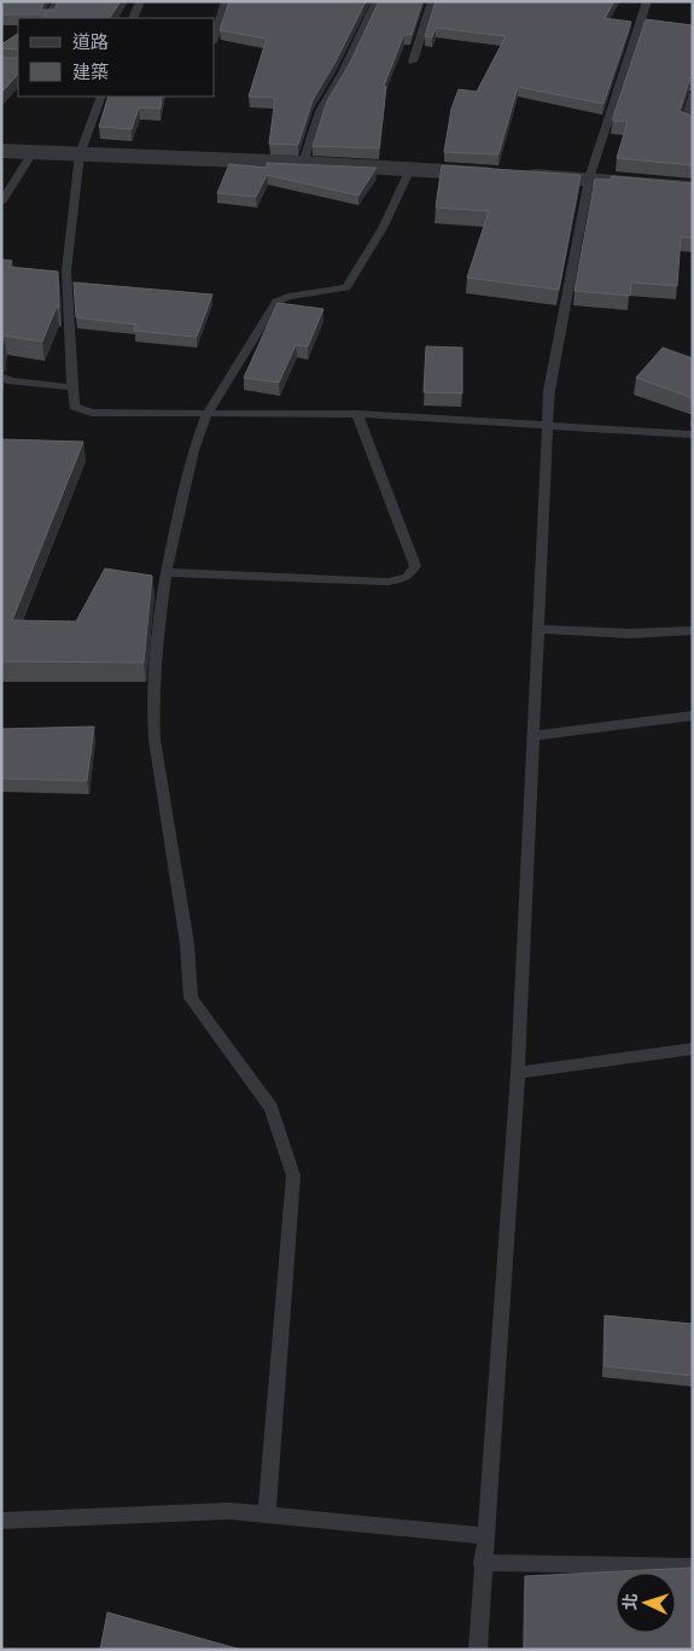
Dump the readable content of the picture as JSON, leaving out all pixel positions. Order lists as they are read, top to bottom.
{
  "legend": ["道路", "建築"],
  "north": "left"
}
